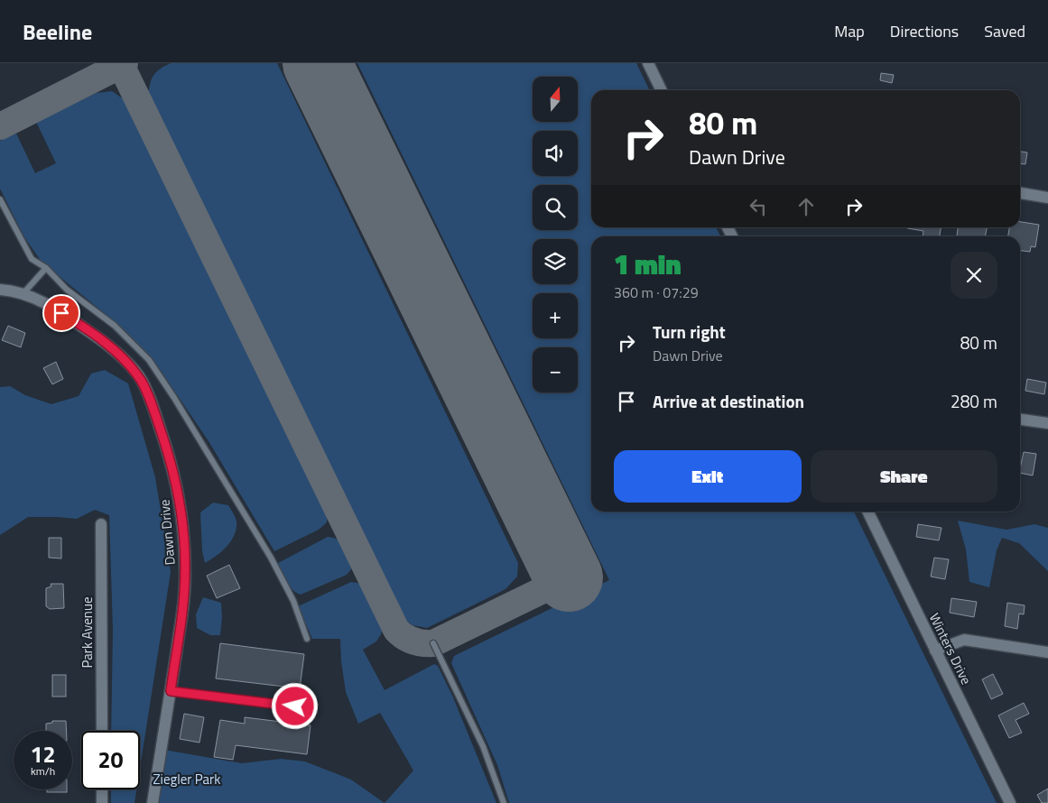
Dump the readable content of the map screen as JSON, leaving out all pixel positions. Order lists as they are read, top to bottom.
{
  "streets": {
    "street": ["Dawn Drive", "Park Avenue", "Winters Drive"]
  },
  "parks": ["Ziegler Park"],
  "north": "top",
  "page": {
    "header": "Beeline",
    "nav": ["Map", "Directions", "Saved"],
    "map_buttons": ["+", "−"],
    "turn": ["80 m", "Dawn Drive"],
    "heading": ["1 min", "360 m · 07:29"],
    "list": [
      {
        "name": "Turn right",
        "note": "Dawn Drive",
        "value": "80 m"
      },
      {
        "name": "Arrive at destination",
        "value": "280 m"
      }
    ],
    "buttons": ["Exit", "Share"],
    "speed": "12 km/h",
    "limit": "20"
  }
}
